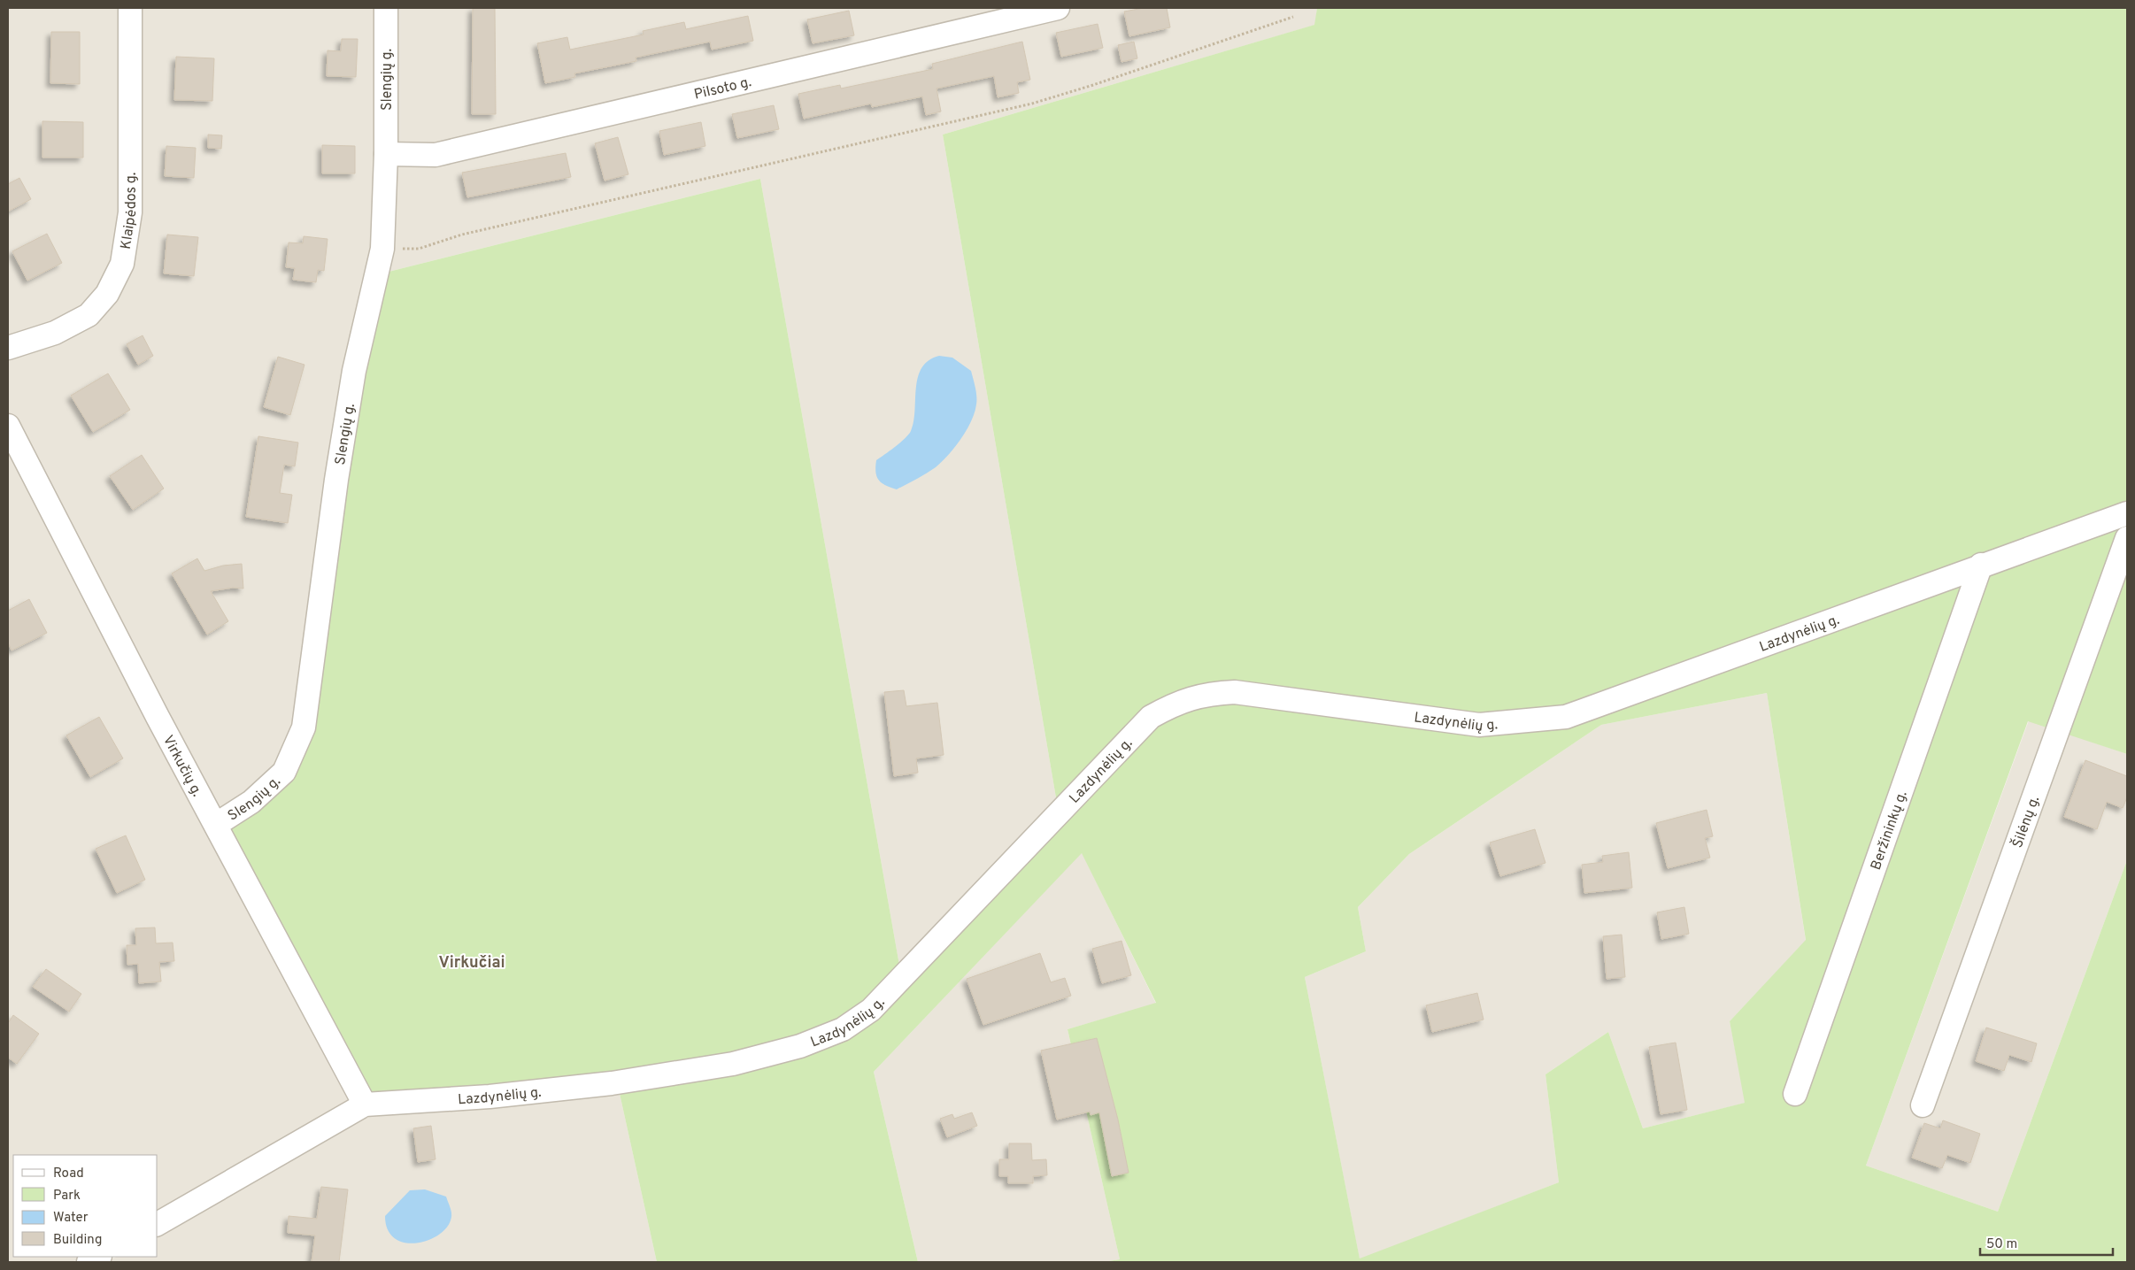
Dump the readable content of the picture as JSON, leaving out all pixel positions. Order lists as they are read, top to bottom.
{
  "streets": {
    "street": [
      "Slengių g.",
      "Pilsoto g.",
      "Klaipėdos g.",
      "Lazdynėlių g.",
      "Virkučių g.",
      "Šilėnų g.",
      "Beržininkų g."
    ]
  },
  "crossings": [
    ["Slengių g.", "Pilsoto g."],
    ["Slengių g.", "Virkučių g."],
    ["Lazdynėlių g.", "Virkučių g."],
    ["Lazdynėlių g.", "Beržininkų g."]
  ],
  "districts": ["Virkučiai"],
  "legend": [
    "Road",
    "Park",
    "Water",
    "Building"
  ],
  "scale_bar": "50 m"
}
